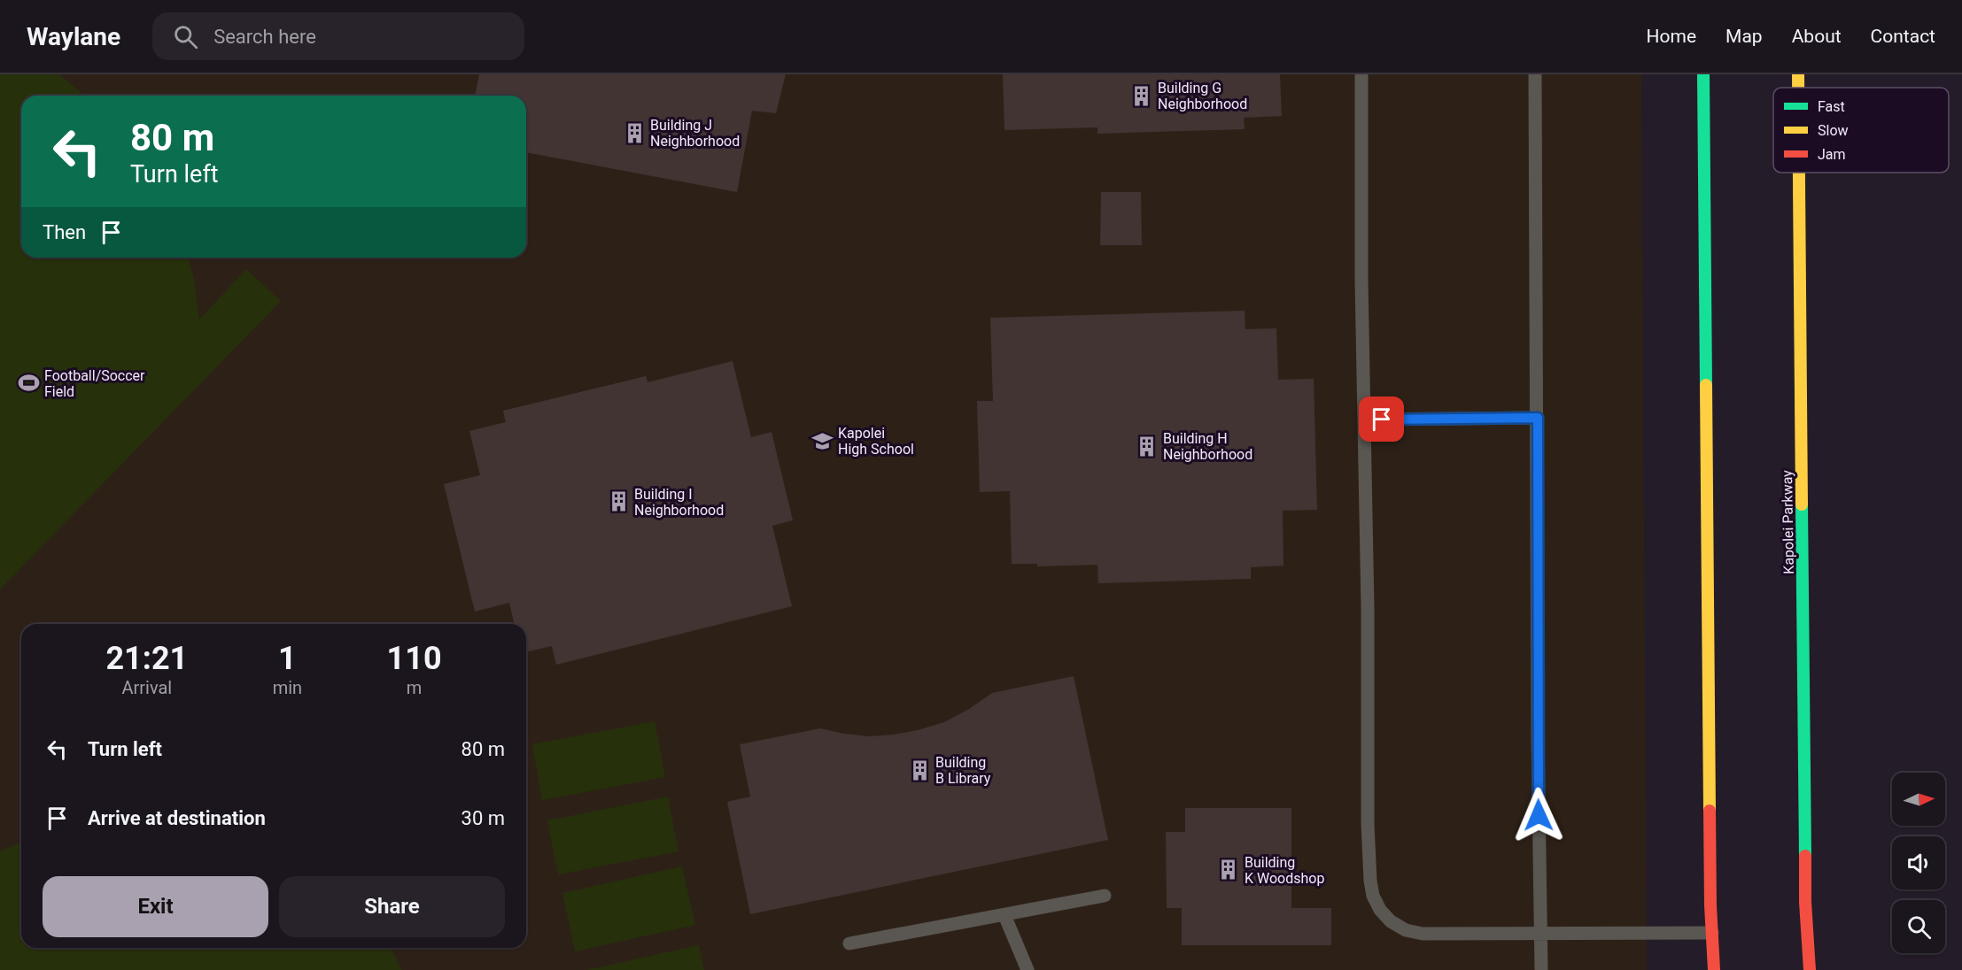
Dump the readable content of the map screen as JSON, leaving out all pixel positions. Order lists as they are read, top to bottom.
{
  "streets": {
    "main road": ["Kapolei Parkway"]
  },
  "places": {
    "building": [
      "Building G Neighborhood",
      "Building J Neighborhood",
      "Building H Neighborhood",
      "Building I Neighborhood",
      "Building B Library",
      "Building K Woodshop"
    ],
    "sports": ["Football/Soccer Field"],
    "school or university": ["Kapolei High School"]
  },
  "legend": ["Fast", "Slow", "Jam"],
  "north": "right",
  "page": {
    "header": "Waylane",
    "search": "Search here",
    "nav": [
      "Home",
      "Map",
      "About",
      "Contact"
    ],
    "turn": ["80 m", "Turn left"],
    "then": "Then",
    "eta": [
      "21:21",
      "Arrival",
      "1",
      "min",
      "110",
      "m"
    ],
    "list": [
      {
        "name": "Turn left",
        "value": "80 m"
      },
      {
        "name": "Arrive at destination",
        "value": "30 m"
      }
    ],
    "buttons": ["Exit", "Share"]
  }
}
